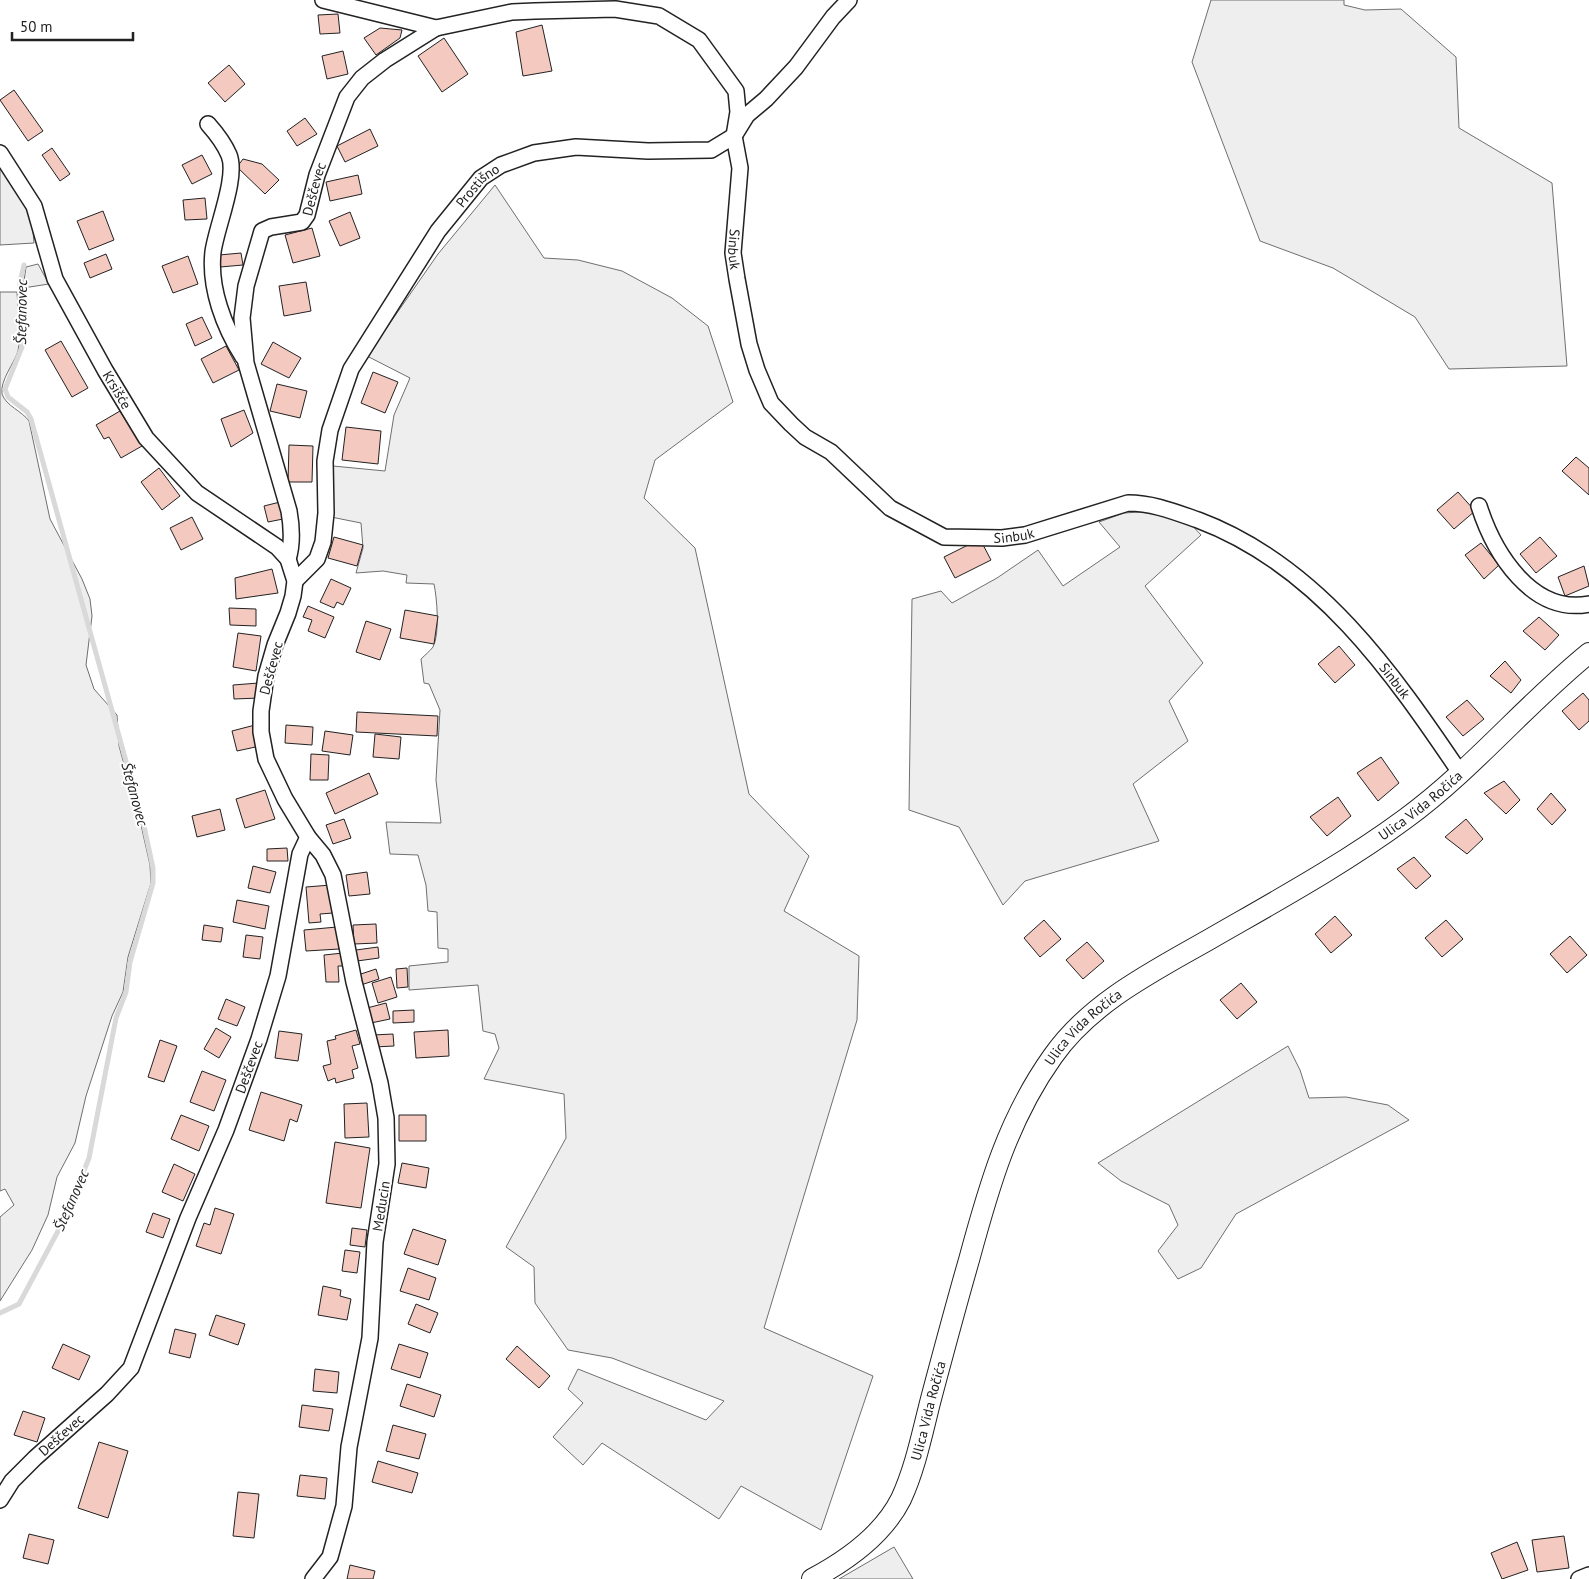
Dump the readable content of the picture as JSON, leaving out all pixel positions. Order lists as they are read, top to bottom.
{
  "streets": {
    "main road": ["Ulica Vida Ročića"],
    "street": [
      "Prostišno",
      "Deščevec",
      "Sinbuk",
      "Krsišće",
      "Meducin"
    ]
  },
  "crossings": [
    ["Prostišno", "Deščevec"],
    ["Prostišno", "Sinbuk"],
    ["Prostišno", "Krsišće"],
    ["Deščevec", "Sinbuk"],
    ["Deščevec", "Krsišće"],
    ["Deščevec", "Meducin"],
    ["Sinbuk", "Ulica Vida Ročića"]
  ],
  "water": ["Štefanovec"],
  "scale_bar": "50 m"
}
